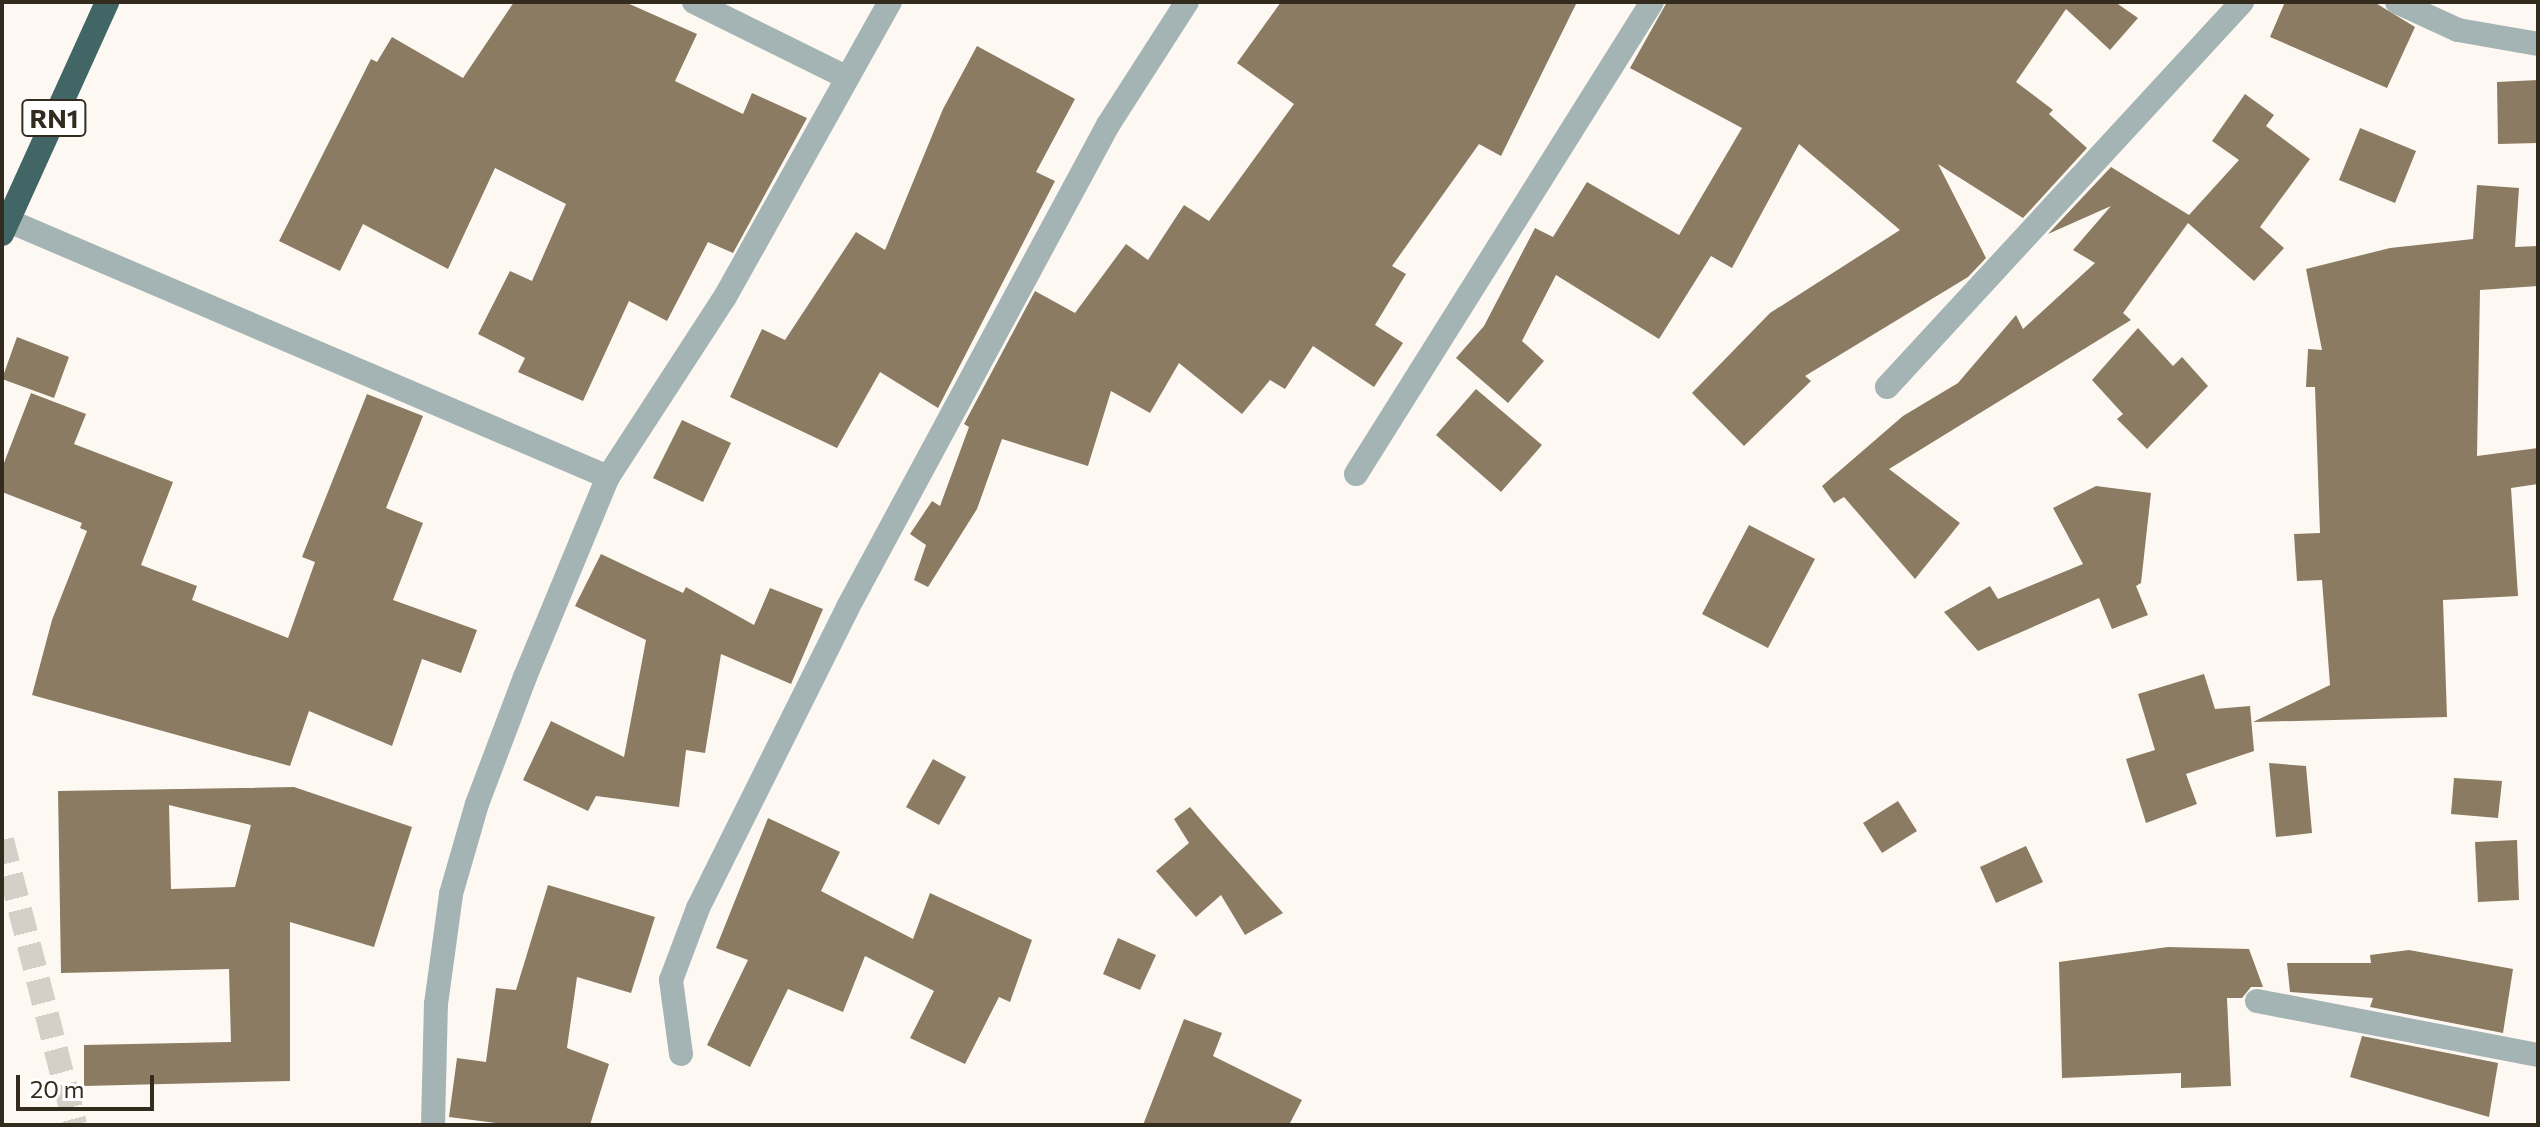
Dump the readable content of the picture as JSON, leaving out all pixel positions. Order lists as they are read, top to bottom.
{
  "streets": {
    "highway": ["RN1"]
  },
  "scale_bar": "20 m"
}
